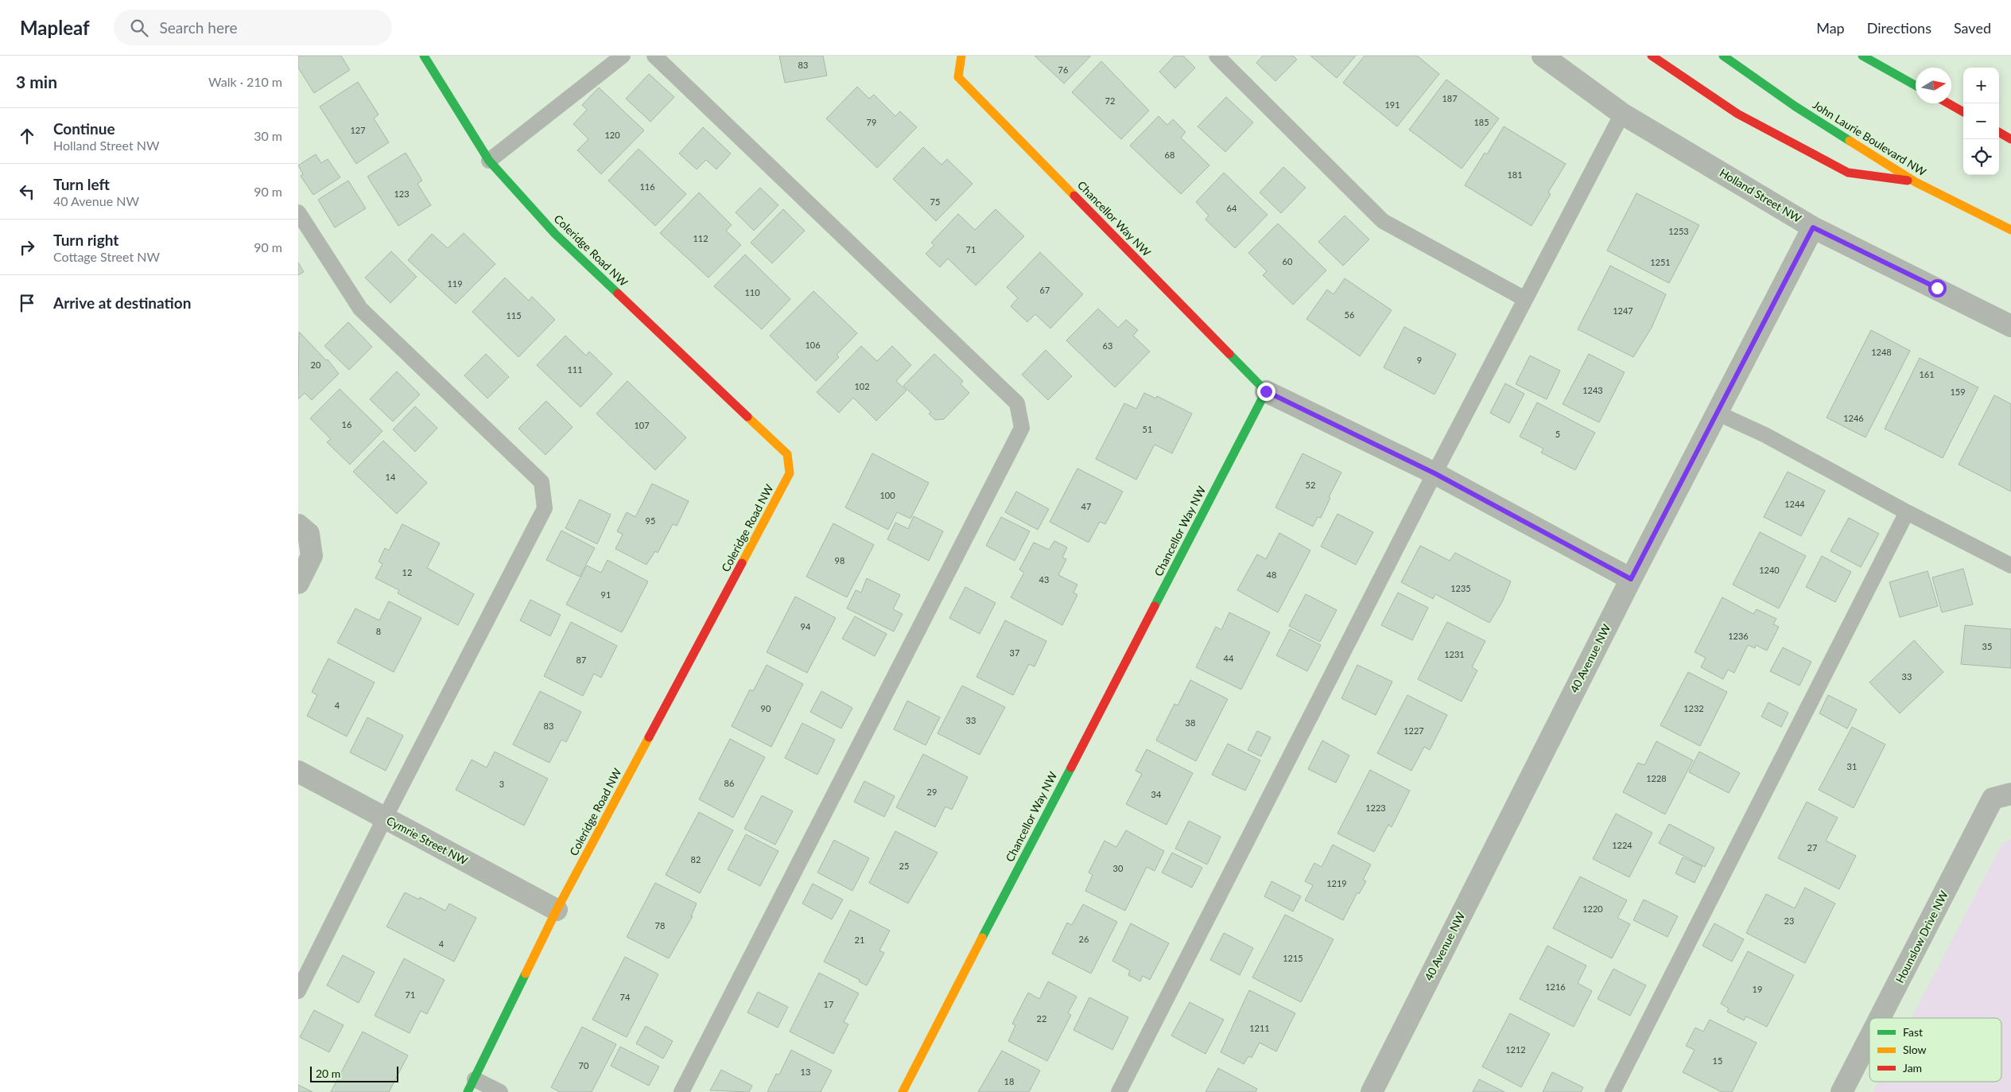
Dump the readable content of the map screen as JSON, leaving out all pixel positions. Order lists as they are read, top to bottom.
{
  "streets": {
    "street": [
      "John Laurie Boulevard NW",
      "Holland Street NW",
      "Chancellor Way NW",
      "Coleridge Road NW",
      "40 Avenue NW",
      "Cymrie Street NW",
      "Hounslow Drive NW"
    ]
  },
  "crossings": [
    ["Holland Street NW", "40 Avenue NW"],
    ["Coleridge Road NW", "Cymrie Street NW"]
  ],
  "house_numbers": [
    "83",
    "76",
    "187",
    "72",
    "191",
    "79",
    "185",
    "127",
    "120",
    "68",
    "181",
    "116",
    "123",
    "75",
    "64",
    "1253",
    "112",
    "71",
    "60",
    "1251",
    "119",
    "67",
    "110",
    "1247",
    "56",
    "115",
    "106",
    "63",
    "1248",
    "9",
    "20",
    "111",
    "161",
    "102",
    "1243",
    "159",
    "1246",
    "16",
    "107",
    "51",
    "5",
    "14",
    "52",
    "100",
    "1244",
    "47",
    "95",
    "98",
    "1240",
    "12",
    "48",
    "43",
    "1235",
    "91",
    "94",
    "8",
    "1236",
    "35",
    "37",
    "1231",
    "44",
    "87",
    "33",
    "4",
    "90",
    "1232",
    "33",
    "38",
    "83",
    "1227",
    "31",
    "1228",
    "86",
    "3",
    "29",
    "34",
    "1223",
    "1224",
    "27",
    "82",
    "25",
    "30",
    "1219",
    "1220",
    "23",
    "78",
    "26",
    "21",
    "4",
    "1215",
    "1216",
    "19",
    "71",
    "74",
    "17",
    "22",
    "1211",
    "1212",
    "15",
    "70",
    "13",
    "18"
  ],
  "legend": ["Fast", "Slow", "Jam"],
  "scale_bar": "20 m",
  "north": "right",
  "page": {
    "header": "Mapleaf",
    "search": "Search here",
    "nav": ["Map", "Directions", "Saved"],
    "heading": ["3 min", "Walk · 210 m"],
    "map_buttons": ["+", "−"],
    "list": [
      ["Continue", "Holland Street NW", "30 m"],
      ["Turn left", "40 Avenue NW", "90 m"],
      ["Turn right", "Cottage Street NW", "90 m"],
      "Arrive at destination"
    ],
    "scale": "20 m"
  }
}
